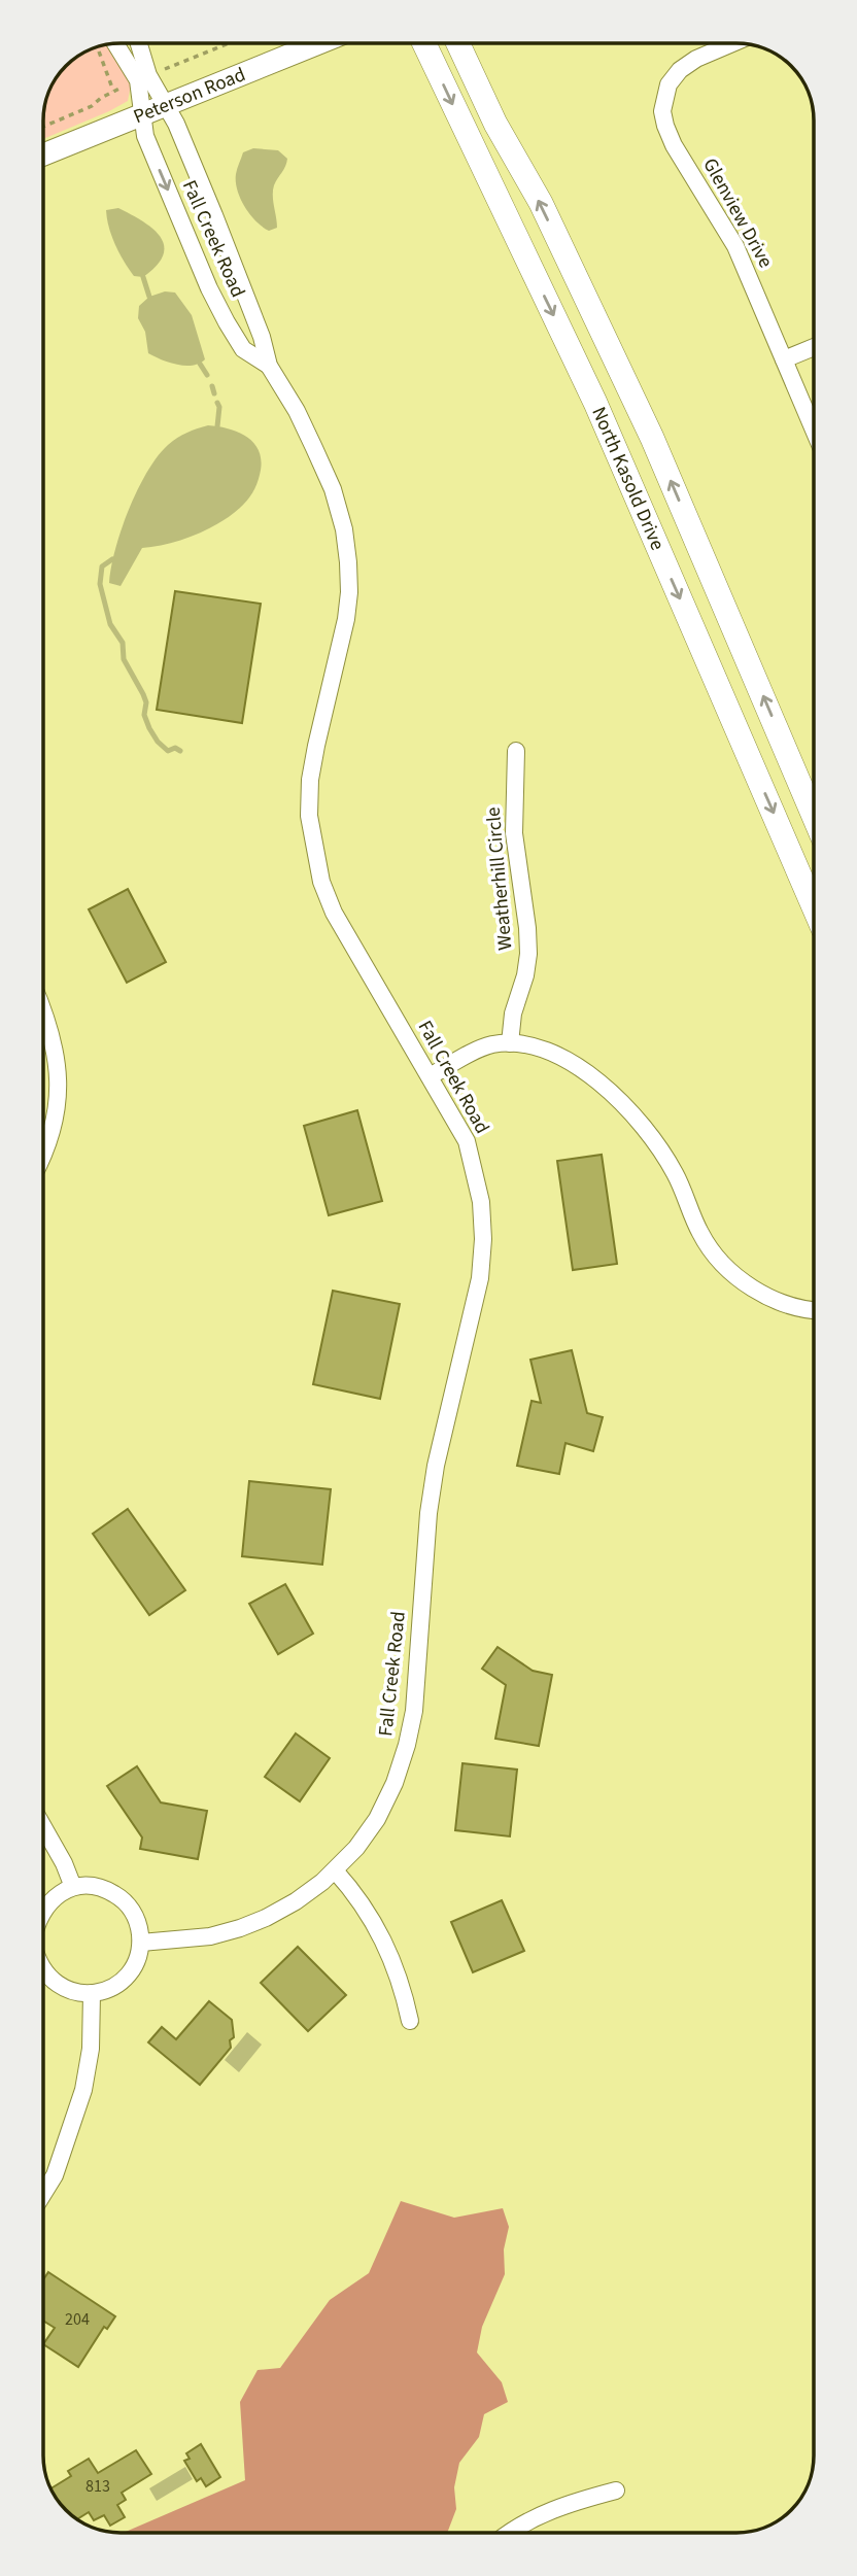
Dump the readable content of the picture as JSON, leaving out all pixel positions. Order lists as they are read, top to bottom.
{
  "streets": {
    "main road": ["North Kasold Drive"],
    "street": [
      "Peterson Road",
      "Glenview Drive",
      "Fall Creek Road",
      "Weatherhill Circle"
    ]
  },
  "crossings": [
    ["Peterson Road", "Fall Creek Road"]
  ],
  "house_numbers": ["204", "813"]
}
